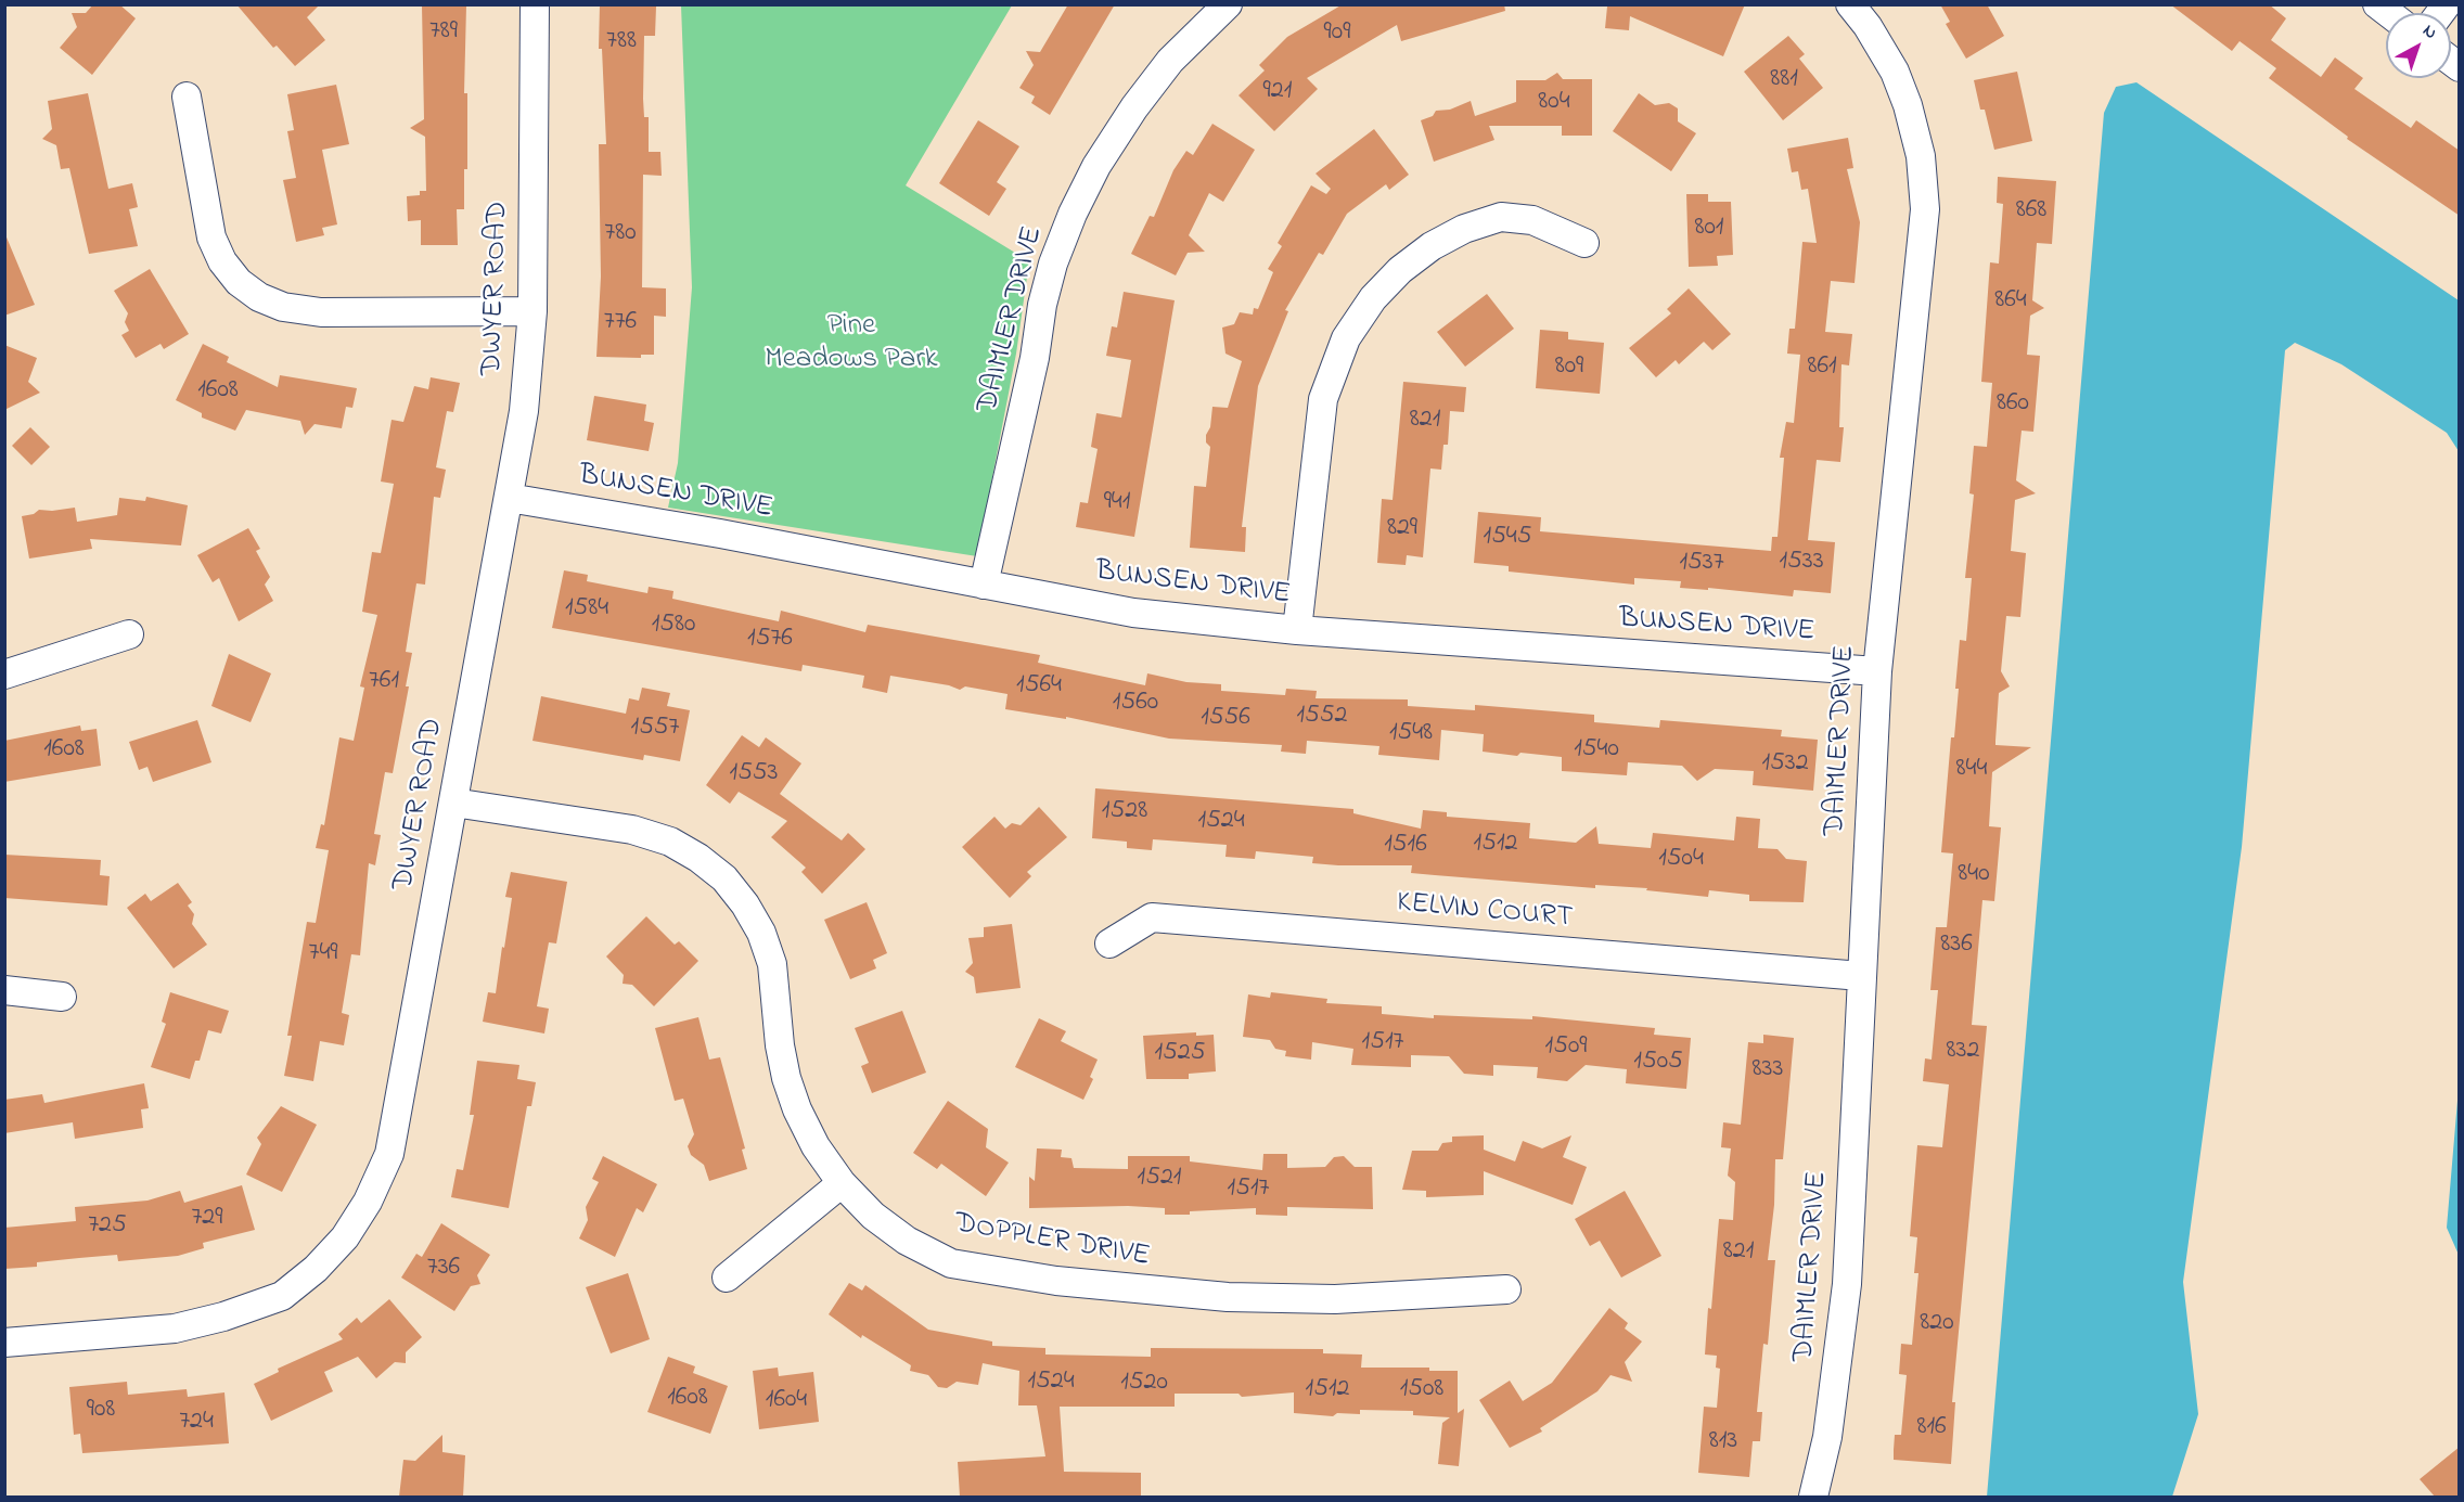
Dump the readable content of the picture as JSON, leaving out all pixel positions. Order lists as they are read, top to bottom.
{
  "streets": {
    "street": [
      "DWYER ROAD",
      "DAIMLER DRIVE",
      "BUNSEN DRIVE",
      "KELVIN COURT",
      "DOPPLER DRIVE"
    ]
  },
  "crossings": [
    ["DWYER ROAD", "BUNSEN DRIVE"],
    ["DWYER ROAD", "DOPPLER DRIVE"],
    ["DAIMLER DRIVE", "BUNSEN DRIVE"],
    ["DAIMLER DRIVE", "KELVIN COURT"]
  ],
  "parks": ["Pine Meadows Park"],
  "house_numbers": [
    "789",
    "909",
    "788",
    "881",
    "921",
    "804",
    "868",
    "801",
    "780",
    "864",
    "776",
    "809",
    "861",
    "1608",
    "860",
    "821",
    "941",
    "829",
    "1545",
    "1533",
    "1537",
    "1584",
    "1580",
    "1576",
    "761",
    "1564",
    "1560",
    "1552",
    "1556",
    "1557",
    "1548",
    "1608",
    "1540",
    "1532",
    "844",
    "1553",
    "1528",
    "1524",
    "1512",
    "1516",
    "1504",
    "840",
    "836",
    "749",
    "1517",
    "1509",
    "832",
    "1525",
    "1505",
    "833",
    "1521",
    "1517",
    "729",
    "725",
    "821",
    "736",
    "820",
    "1524",
    "1520",
    "1512",
    "1508",
    "1608",
    "1604",
    "908",
    "724",
    "816",
    "813"
  ],
  "north": "top right"
}
